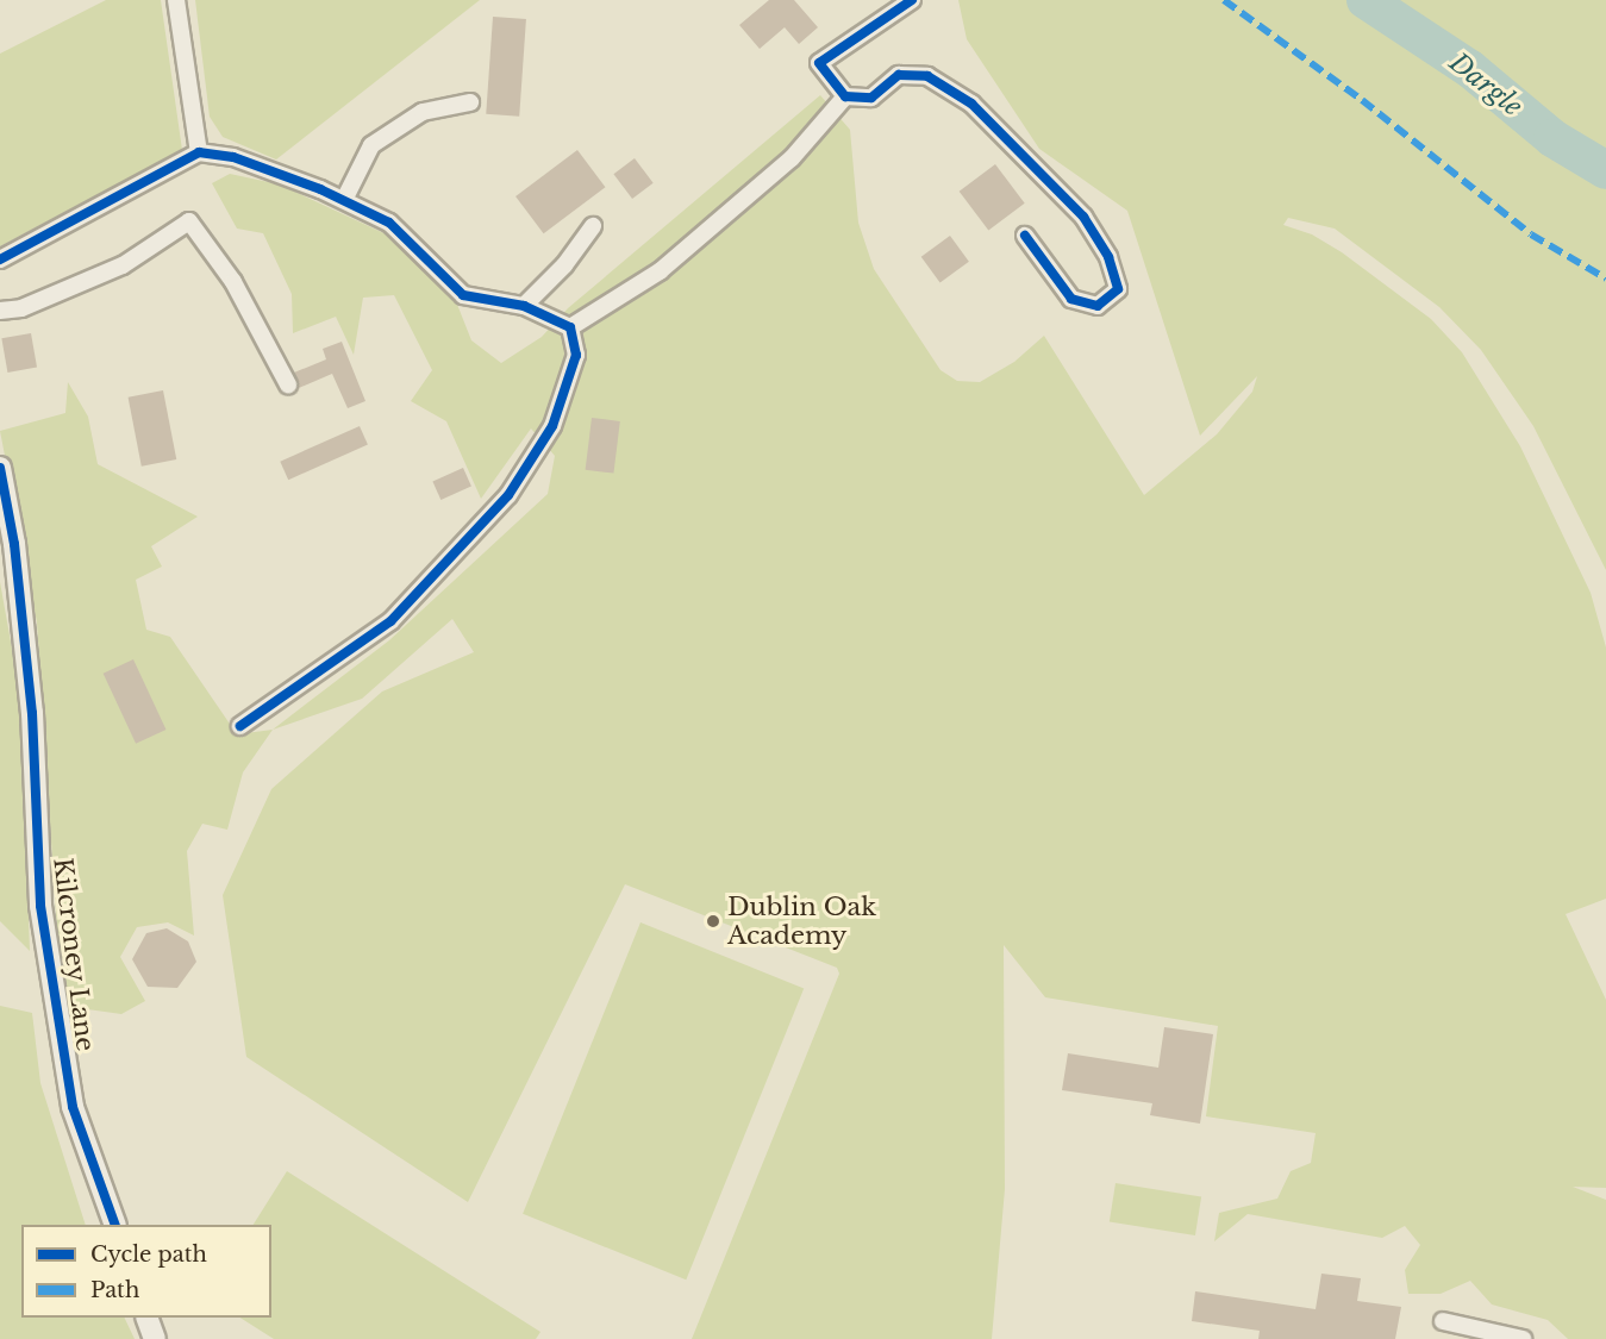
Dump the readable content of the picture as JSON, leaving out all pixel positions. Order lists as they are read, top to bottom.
{
  "streets": {
    "street": ["Kilcroney Lane"]
  },
  "water": ["Dargle"],
  "places": ["Dublin Oak Academy"],
  "legend": ["Cycle path", "Path"]
}
